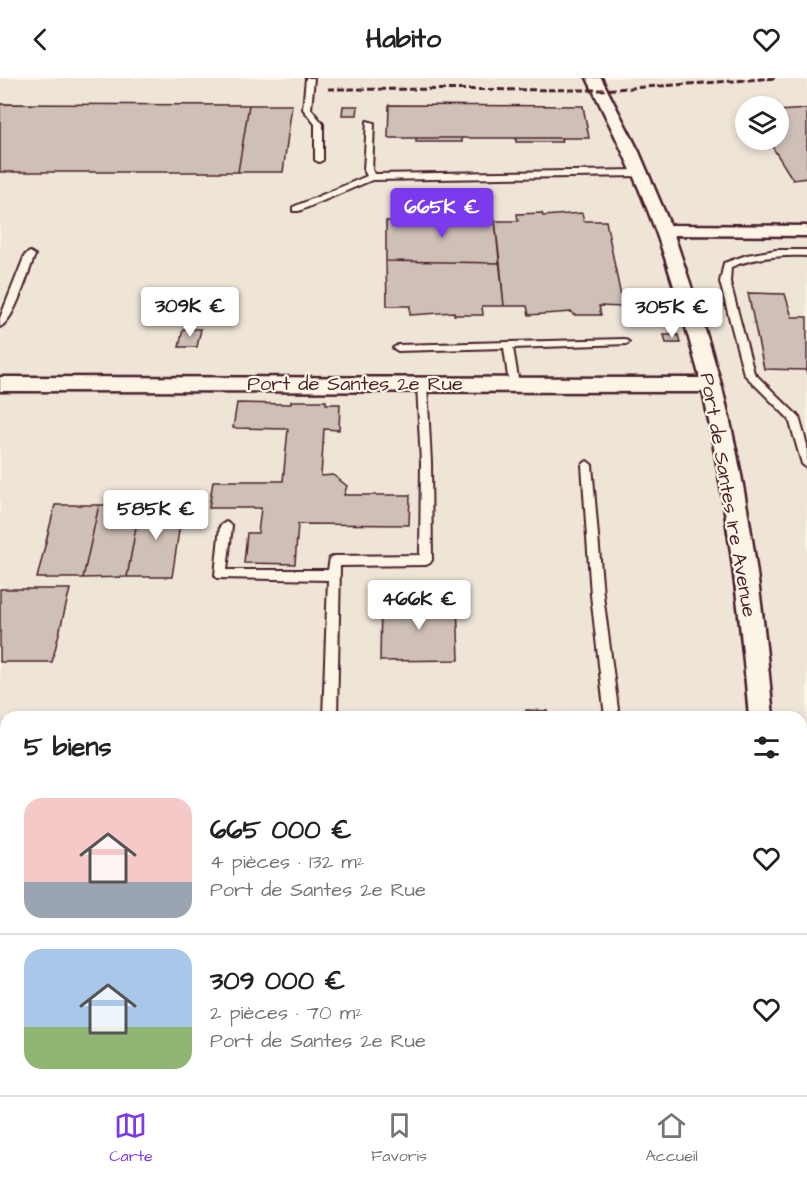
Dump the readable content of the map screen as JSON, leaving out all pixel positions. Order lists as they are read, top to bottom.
{
  "streets": {
    "street": ["Port de Santes 2e Rue", "Port de Santes 1re Avenue"]
  },
  "crossings": [
    ["Port de Santes 2e Rue", "Port de Santes 1re Avenue"]
  ],
  "page": {
    "header": "Habito",
    "price": [
      "665K €",
      "309K €",
      "305K €",
      "585K €",
      "466K €"
    ],
    "heading": "5 biens",
    "list": [
      {
        "name": "665 000 €",
        "note": "4 pièces · 132 m² · Port de Santes 2e Rue"
      },
      {
        "name": "309 000 €",
        "note": "2 pièces · 70 m² · Port de Santes 2e Rue"
      }
    ],
    "tabs": ["Carte", "Favoris", "Accueil"]
  }
}
